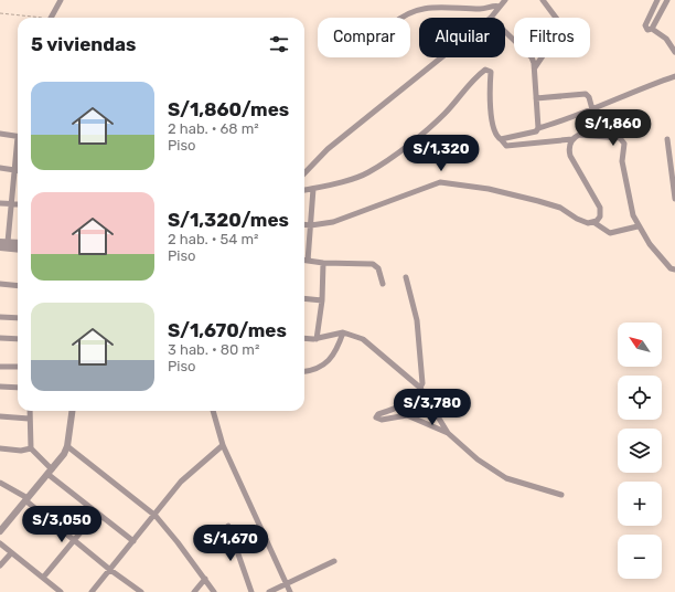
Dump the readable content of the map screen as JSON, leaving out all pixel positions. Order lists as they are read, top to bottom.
{
  "north": "top left",
  "page": {
    "chip": ["Comprar", "Alquilar", "Filtros"],
    "heading": "5 viviendas",
    "list": [
      {
        "name": "S/1,860/mes",
        "note": "2 hab. · 68 m² · Piso"
      },
      {
        "name": "S/1,320/mes",
        "note": "2 hab. · 54 m² · Piso"
      },
      {
        "name": "S/1,670/mes",
        "note": "3 hab. · 80 m² · Piso"
      }
    ],
    "price": [
      "S/1,860",
      "S/1,320",
      "S/3,780",
      "S/3,050",
      "S/1,670"
    ],
    "map_buttons": ["+", "−"]
  }
}
